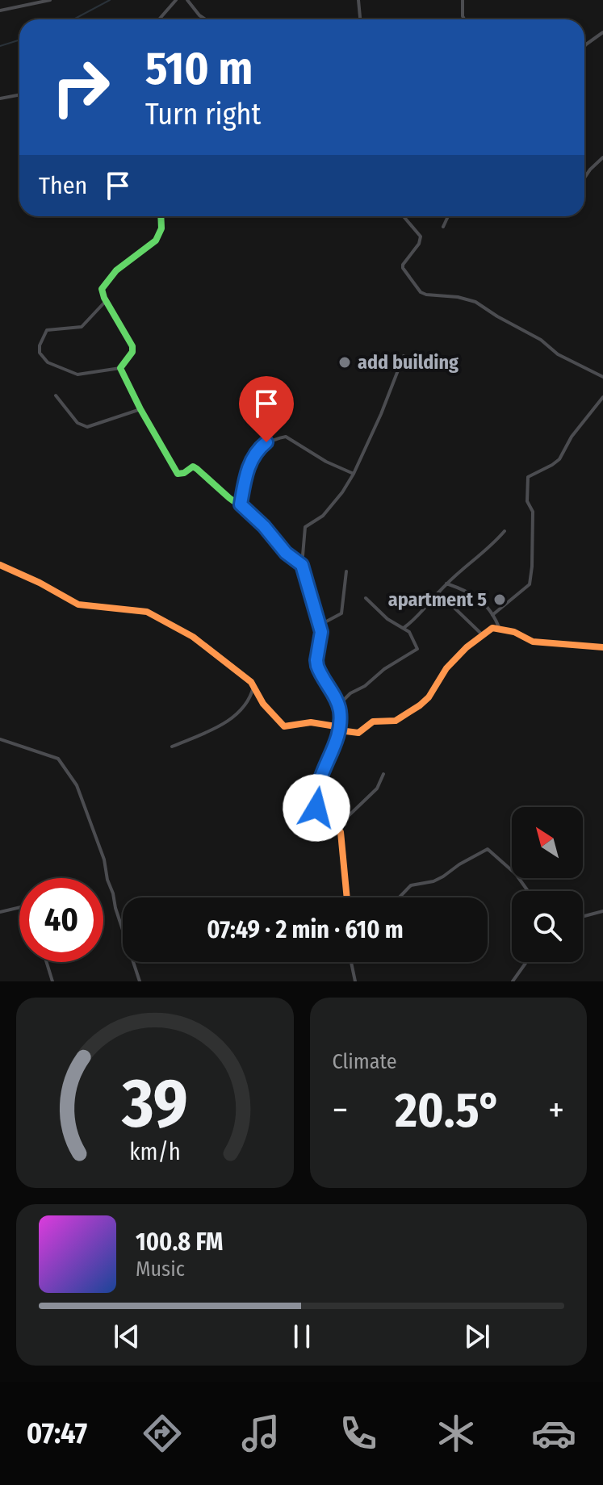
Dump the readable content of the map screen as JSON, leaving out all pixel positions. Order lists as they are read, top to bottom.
{
  "places": ["add building", "apartment 5"],
  "north": "top left",
  "page": {
    "turn": ["510 m", "Turn right"],
    "then": "Then",
    "limit": "40",
    "trip": "07:49 · 2 min · 610 m",
    "tile": "Climate",
    "heat": ["−", "20.5°", "+"],
    "song": ["100.8 FM", "Music"],
    "tabs": "07:47",
    "gauge": ["39", "km/h"]
  }
}
